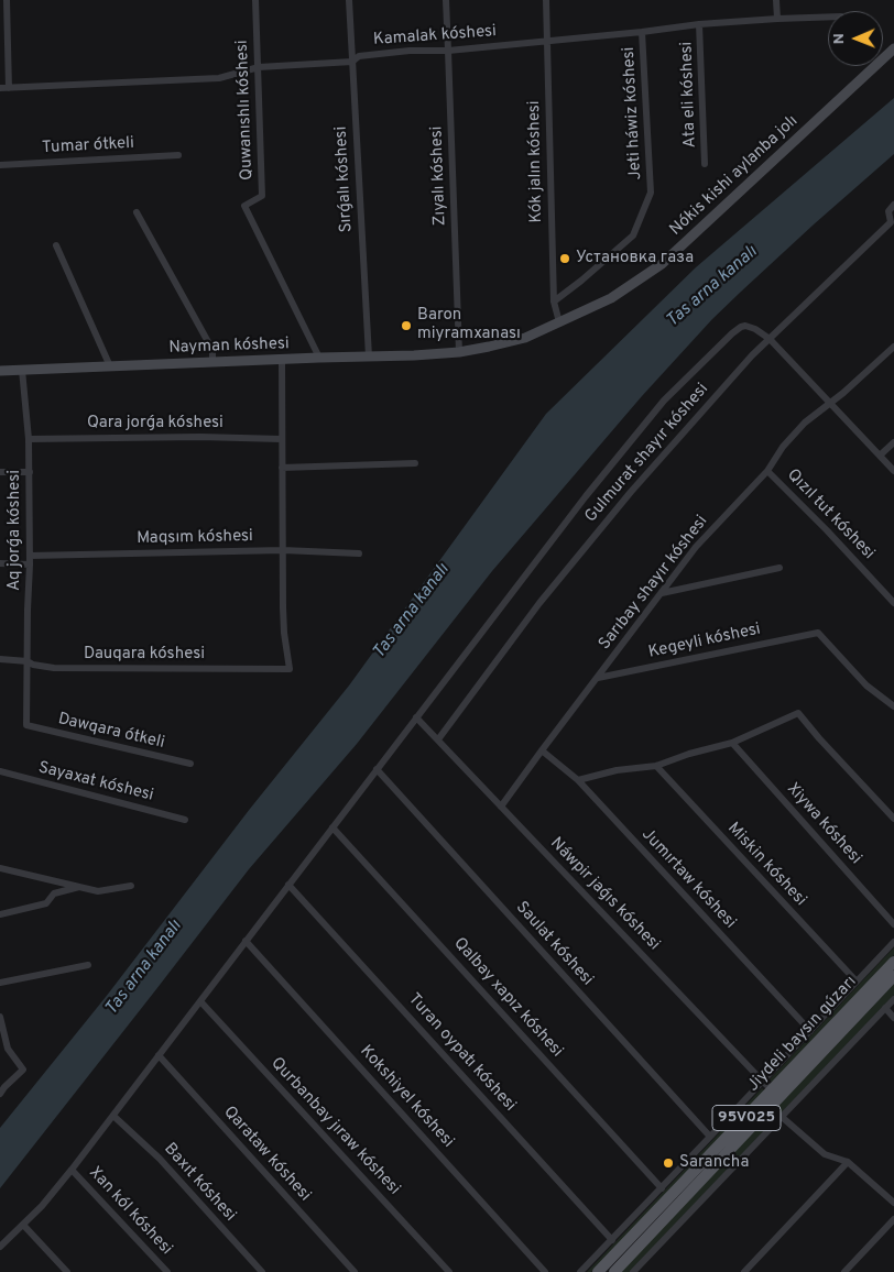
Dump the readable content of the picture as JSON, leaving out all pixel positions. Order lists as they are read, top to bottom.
{
  "streets": {
    "main road": [
      "Nókis kishi aylanba jolı",
      "Nayman kóshesi",
      "Jiydeli baysın gúzarı",
      "95V025"
    ],
    "street": [
      "Kamalak kóshesi",
      "Ata eli kóshesi",
      "Quwanıshlı kóshesi",
      "Jeti háwiz kóshesi",
      "Tumar ótkeli",
      "Kók jalın kóshesi",
      "Zıyalı kóshesi",
      "Sırǵalı kóshesi",
      "Qara jorǵa kóshesi",
      "Gulmurat shayır kóshesi",
      "Qızıl tut kóshesi",
      "Aq jorǵa kóshesi",
      "Maqsım kóshesi",
      "Sarıbay shayır kóshesi",
      "Kegeyli kóshesi",
      "Dauqara kóshesi",
      "Dawqara ótkeli",
      "Sayaxat kóshesi",
      "Xiywa kóshesi",
      "Miskin kóshesi",
      "Jumırtaw kóshesi",
      "Náwpir jaǵıs kóshesi",
      "Saulat kóshesi",
      "Qalbay xapız kóshesi",
      "Turan oypatı kóshesi",
      "Kokshiyel kóshesi",
      "Qurbanbay jıraw kóshesi",
      "Qarataw kóshesi",
      "Baxıt kóshesi",
      "Xan kól kóshesi"
    ]
  },
  "crossings": [
    ["Kamalak kóshesi", "Ata eli kóshesi"],
    ["Kamalak kóshesi", "Quwanıshlı kóshesi"],
    ["Kamalak kóshesi", "Jeti háwiz kóshesi"],
    ["Kamalak kóshesi", "Kók jalın kóshesi"],
    ["Kamalak kóshesi", "Zıyalı kóshesi"],
    ["Kamalak kóshesi", "Sırǵalı kóshesi"],
    ["Quwanıshlı kóshesi", "Nayman kóshesi"],
    ["Jeti háwiz kóshesi", "Kók jalın kóshesi"],
    ["Kók jalın kóshesi", "Nókis kishi aylanba jolı"],
    ["Zıyalı kóshesi", "Nókis kishi aylanba jolı"],
    ["Zıyalı kóshesi", "Nayman kóshesi"],
    ["Nókis kishi aylanba jolı", "Nayman kóshesi"],
    ["Sırǵalı kóshesi", "Nayman kóshesi"],
    ["Nayman kóshesi", "Aq jorǵa kóshesi"],
    ["Qara jorǵa kóshesi", "Aq jorǵa kóshesi"],
    ["Gulmurat shayır kóshesi", "Náwpir jaǵıs kóshesi"],
    ["Qızıl tut kóshesi", "Sarıbay shayır kóshesi"],
    ["Aq jorǵa kóshesi", "Maqsım kóshesi"],
    ["Aq jorǵa kóshesi", "Dauqara kóshesi"],
    ["Aq jorǵa kóshesi", "Dawqara ótkeli"],
    ["Maqsım kóshesi", "Dauqara kóshesi"],
    ["Sarıbay shayır kóshesi", "Kegeyli kóshesi"],
    ["Sarıbay shayır kóshesi", "Jumırtaw kóshesi"],
    ["Sarıbay shayır kóshesi", "Náwpir jaǵıs kóshesi"],
    ["Náwpir jaǵıs kóshesi", "Jiydeli baysın gúzarı"]
  ],
  "water": ["Tas arna kanalı"],
  "places": ["Установка газа", "Baron miyramxanası", "Sarancha"],
  "north": "left"
}
